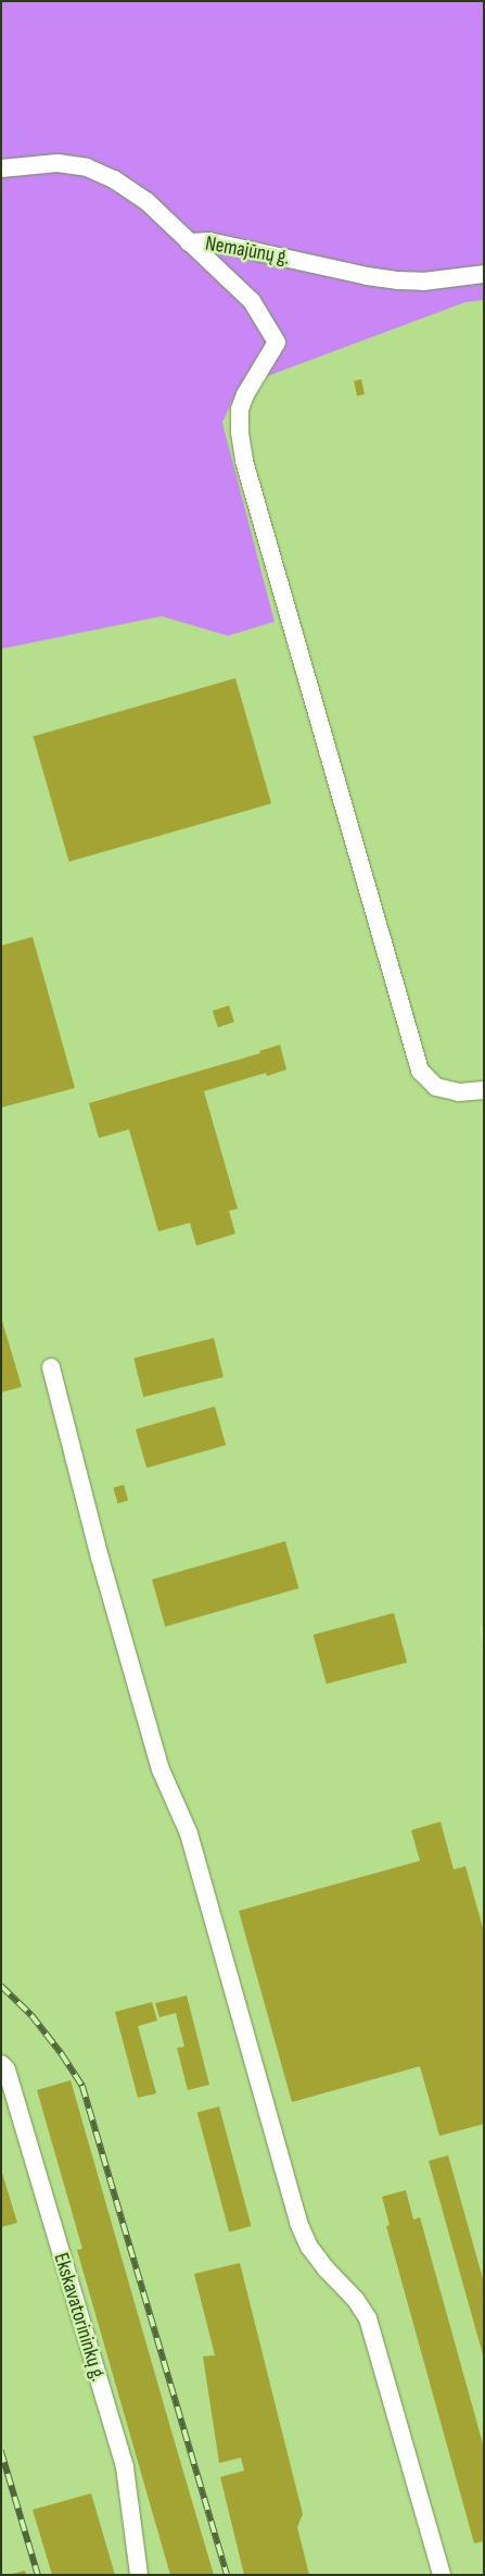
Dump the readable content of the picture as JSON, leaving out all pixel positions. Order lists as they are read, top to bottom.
{
  "streets": {
    "street": ["Nemajūnų g.", "Ekskavatorininkų g."]
  }
}
